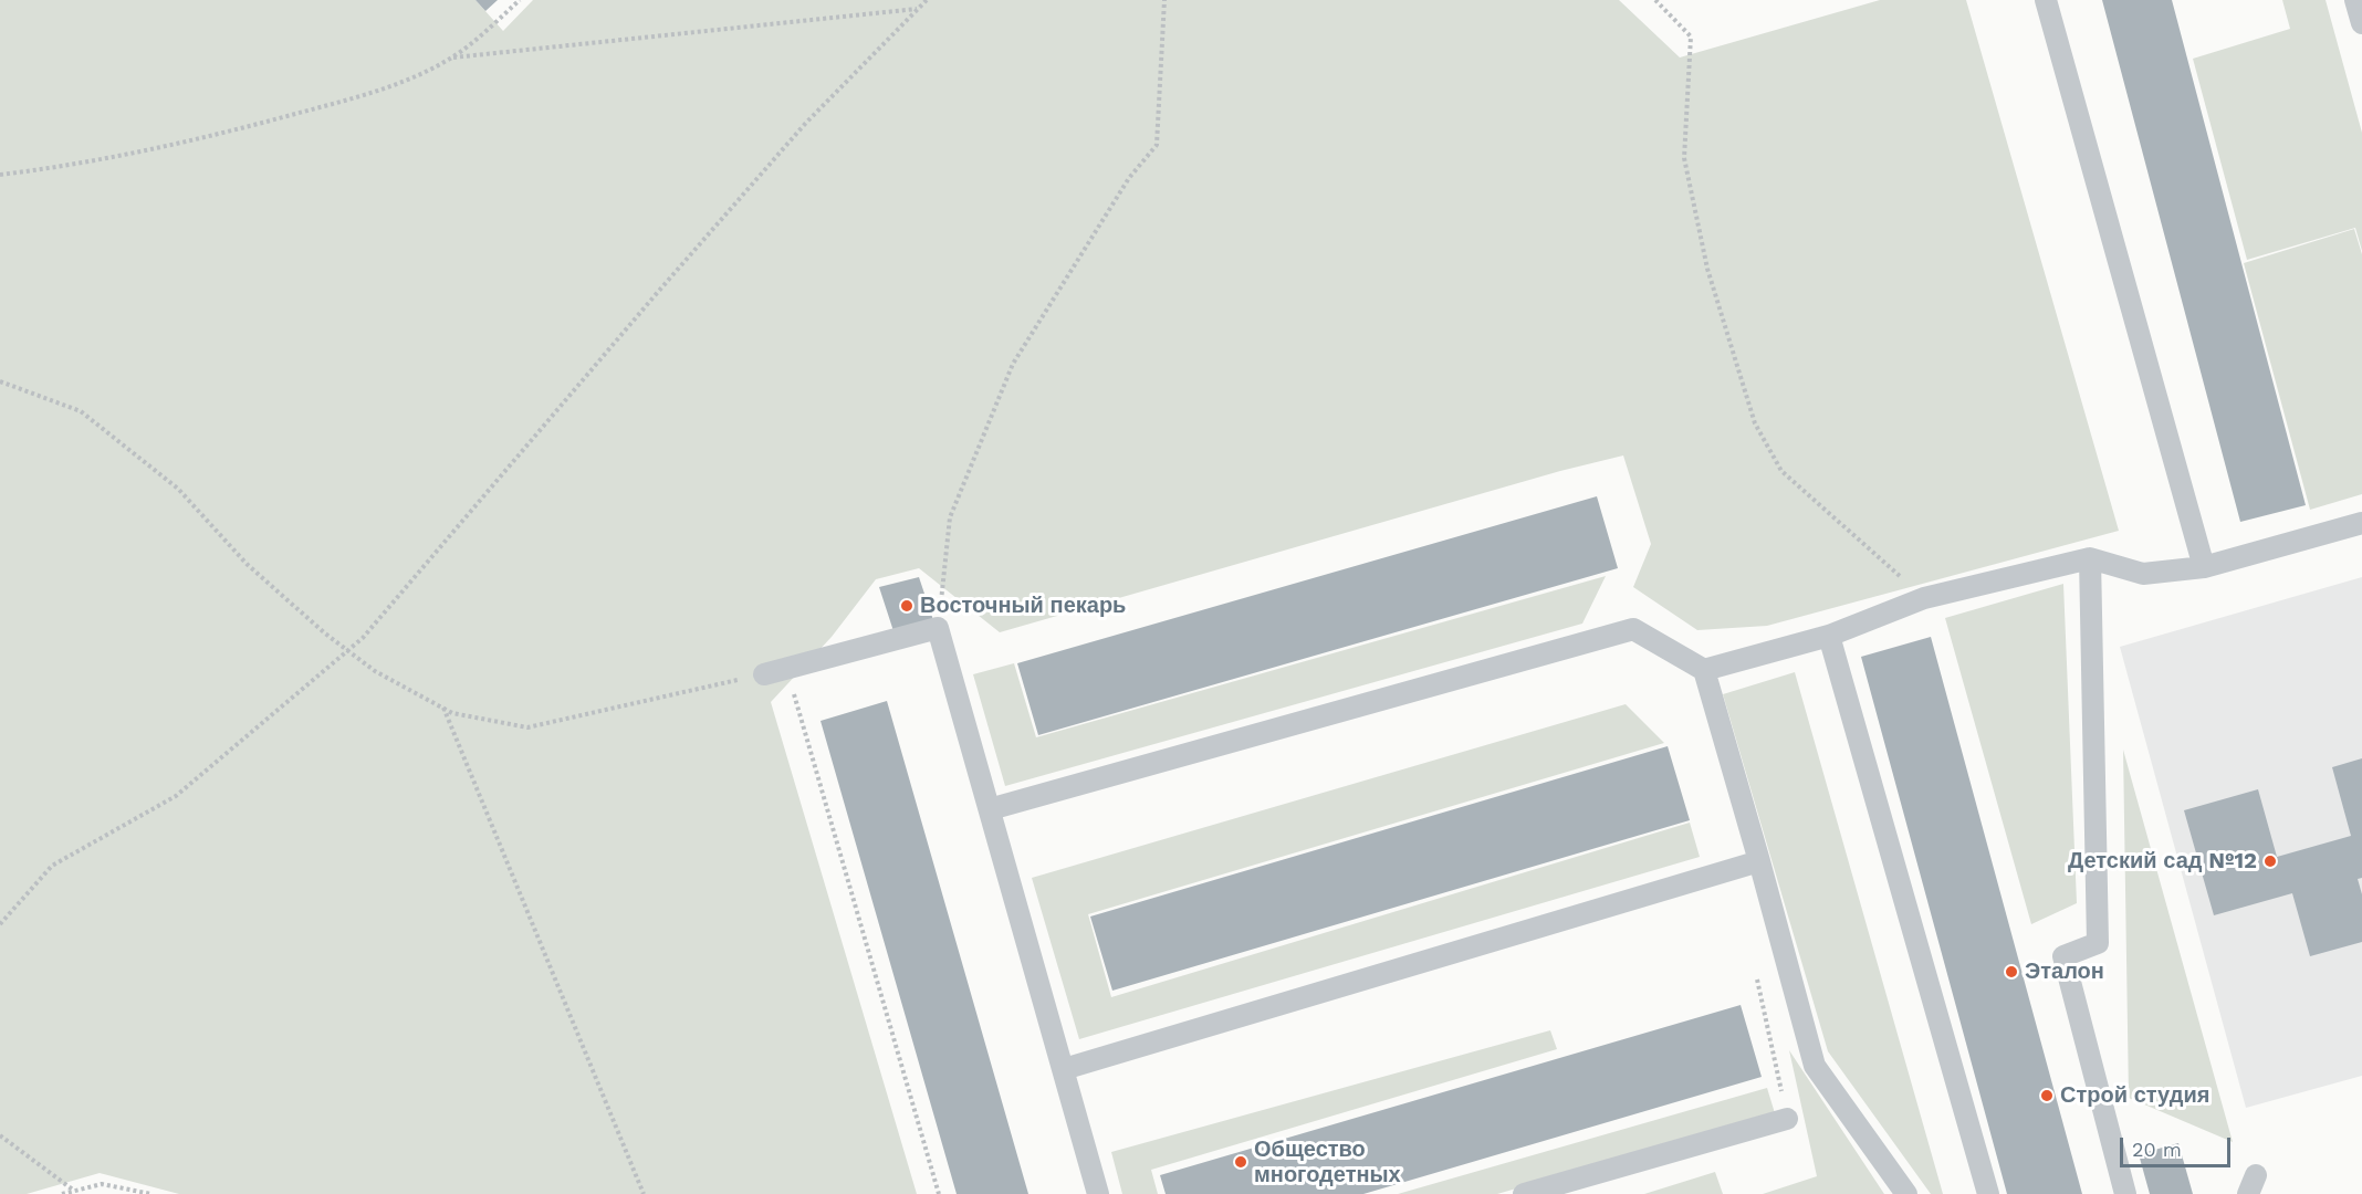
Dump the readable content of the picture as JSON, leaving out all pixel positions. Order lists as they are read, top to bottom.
{
  "places": [
    "Восточный пекарь",
    "Детский сад №12",
    "Эталон",
    "Строй студия",
    "Общество многодетных"
  ],
  "scale_bar": "20 m"
}
